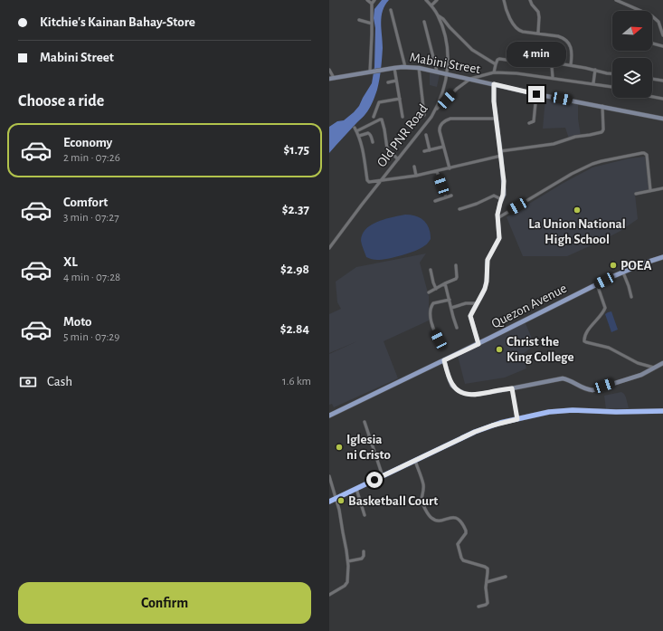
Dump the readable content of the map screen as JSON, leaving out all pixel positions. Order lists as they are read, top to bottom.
{
  "streets": {
    "main road": ["Quezon Avenue"],
    "street": ["Mabini Street", "Old PNR Road"]
  },
  "crossings": [
    ["Mabini Street", "Old PNR Road"]
  ],
  "places": [
    "La Union National High School",
    "POEA",
    "Christ the King College",
    "Iglesia ni Cristo",
    "Basketball Court"
  ],
  "north": "right",
  "page": {
    "banner": ["Kitchie's Kainan Bahay-Store", "Mabini Street"],
    "bubble": "4 min",
    "heading": "Choose a ride",
    "list": [
      {
        "name": "Economy",
        "note": "2 min · 07:26",
        "value": "$1.75"
      },
      {
        "name": "Comfort",
        "note": "3 min · 07:27",
        "value": "$2.37"
      },
      {
        "name": "XL",
        "note": "4 min · 07:28",
        "value": "$2.98"
      },
      {
        "name": "Moto",
        "note": "5 min · 07:29",
        "value": "$2.84"
      }
    ],
    "pay": ["Cash", "1.6 km"],
    "buttons": "Confirm"
  }
}
